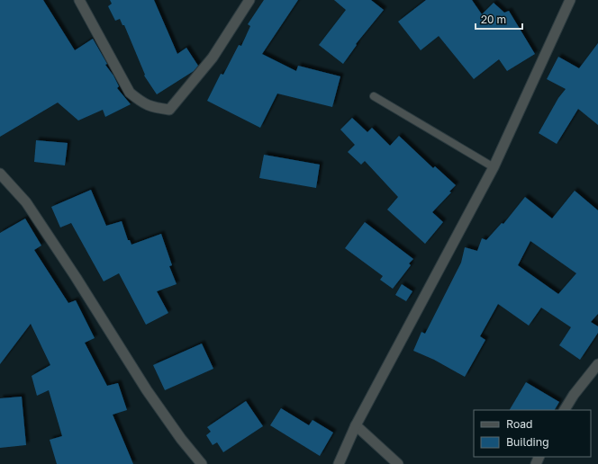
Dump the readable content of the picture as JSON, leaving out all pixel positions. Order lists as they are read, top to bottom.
{
  "legend": ["Road", "Building"],
  "scale_bar": "20 m"
}
